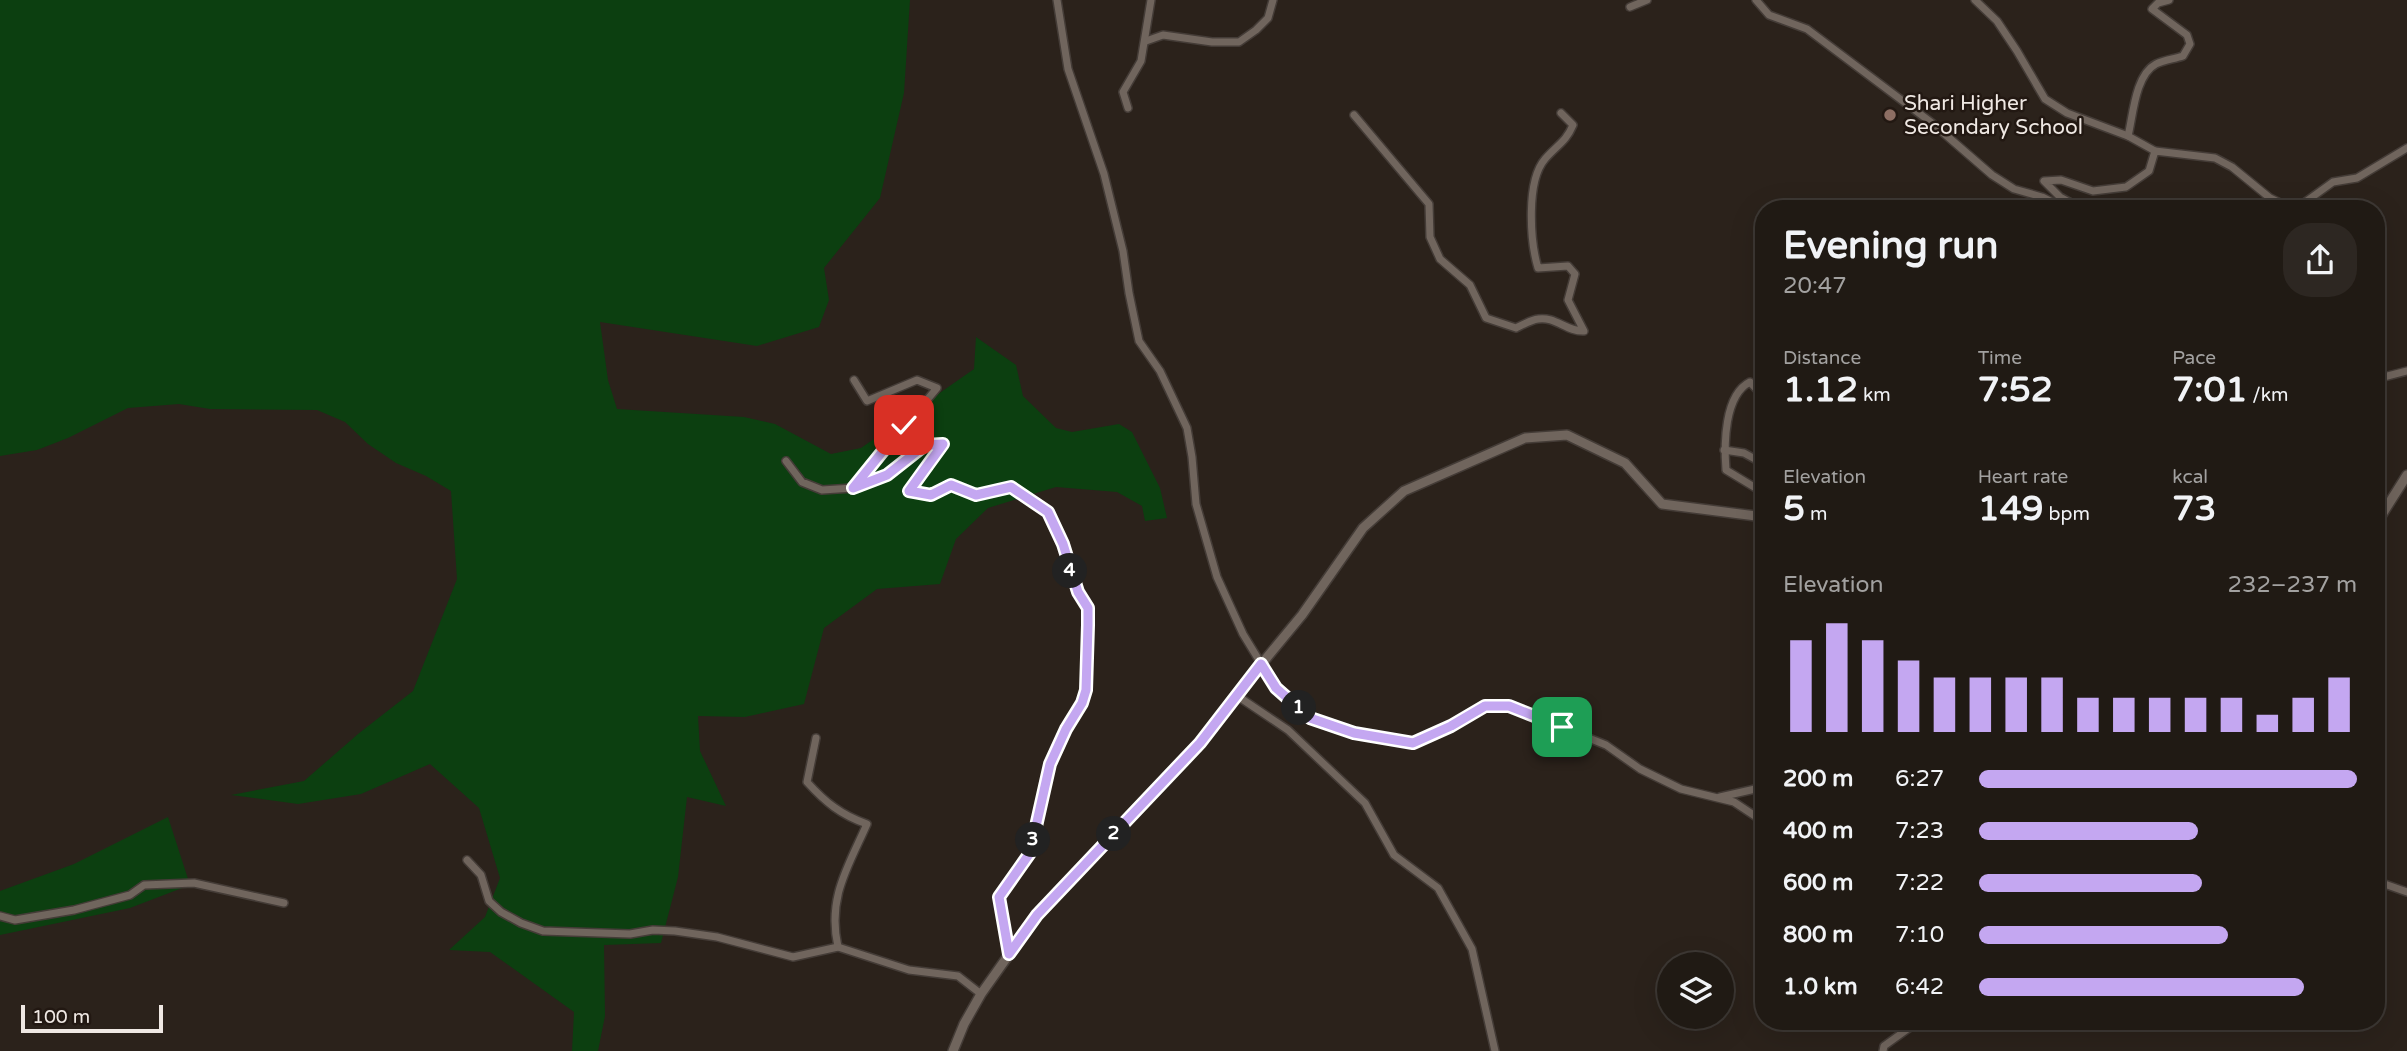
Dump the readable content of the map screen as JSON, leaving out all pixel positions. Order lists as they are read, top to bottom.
{
  "places": ["Shari Higher Secondary School"],
  "scale_bar": "100 m",
  "page": {
    "heading": ["Evening run", "20:47"],
    "stats": [
      ["Distance", "1.12 km"],
      ["Time", "7:52"],
      ["Pace", "7:01 /km"],
      ["Elevation", "5 m"],
      ["Heart rate", "149 bpm"],
      ["kcal", "73"]
    ],
    "pins": [
      "4",
      "1",
      "2",
      "3"
    ],
    "chart": ["Elevation", "232–237 m"],
    "list": [
      {
        "name": "200 m",
        "note": "6:27"
      },
      {
        "name": "400 m",
        "note": "7:23"
      },
      {
        "name": "600 m",
        "note": "7:22"
      },
      {
        "name": "800 m",
        "note": "7:10"
      },
      {
        "name": "1.0 km",
        "note": "6:42"
      }
    ],
    "scale": "100 m"
  }
}
